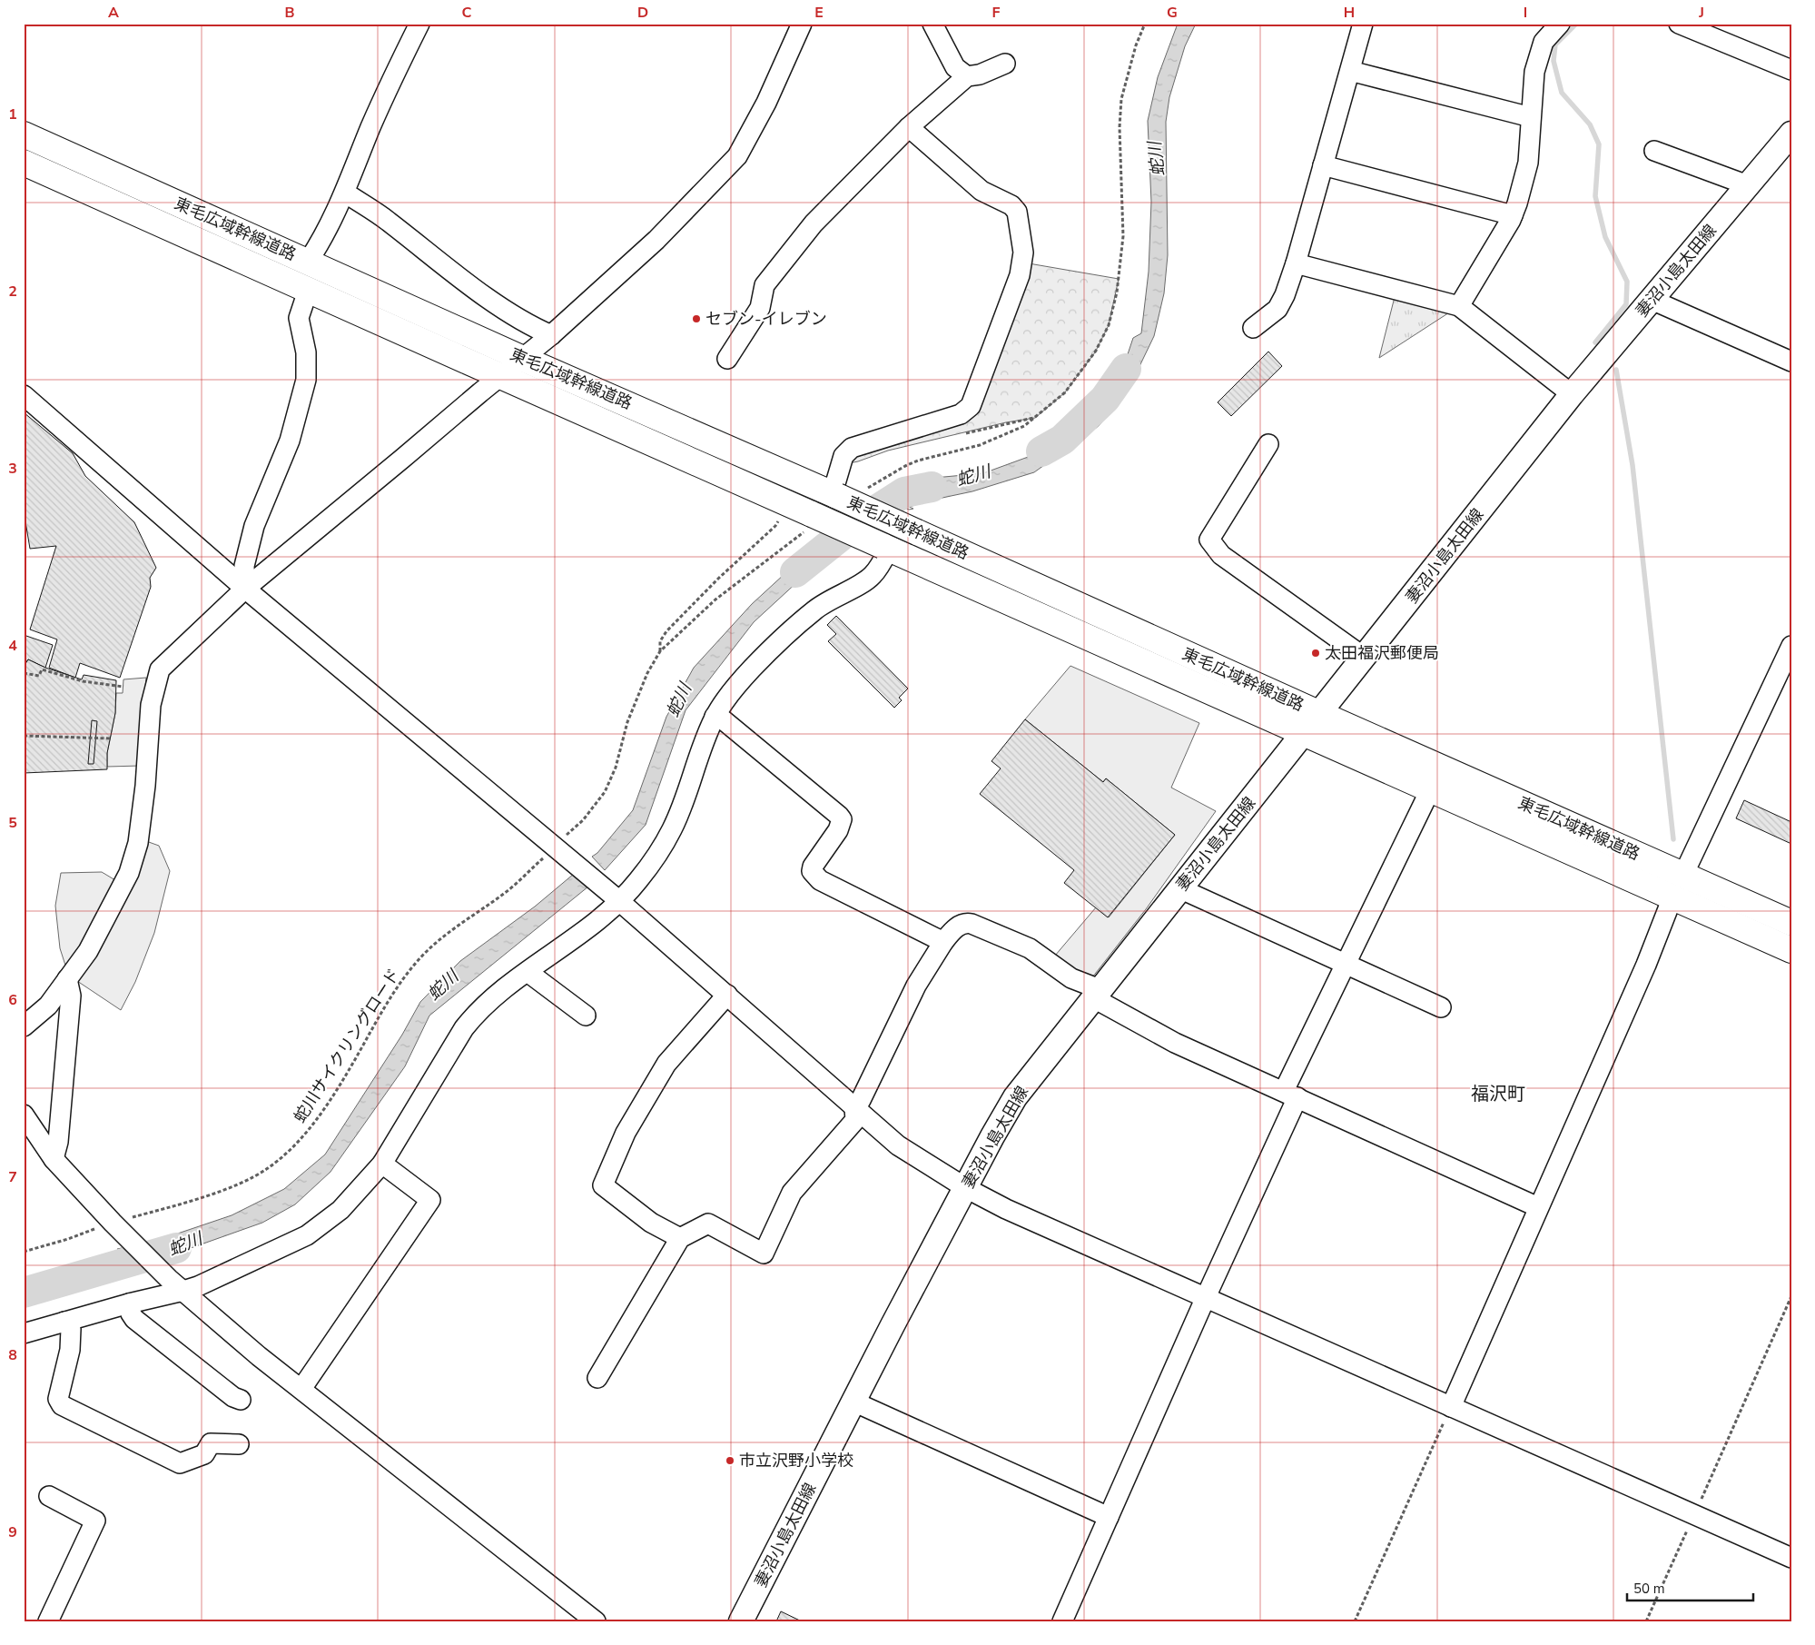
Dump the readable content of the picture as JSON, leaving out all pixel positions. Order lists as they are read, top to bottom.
{
  "streets": {
    "highway": ["東毛広域幹線道路"],
    "main road": ["妻沼小島太田線"],
    "path": ["蛇川サイクリングロード"]
  },
  "crossings": [
    ["東毛広域幹線道路", "妻沼小島太田線"]
  ],
  "districts": ["福沢町"],
  "water": ["蛇川"],
  "places": ["セブン-イレブン", "太田福沢郵便局", "市立沢野小学校"],
  "scale_bar": "50 m",
  "grid": {
    "columns": [
      "A",
      "B",
      "C",
      "D",
      "E",
      "F",
      "G",
      "H",
      "I",
      "J"
    ],
    "rows": [
      "1",
      "2",
      "3",
      "4",
      "5",
      "6",
      "7",
      "8",
      "9"
    ]
  }
}
